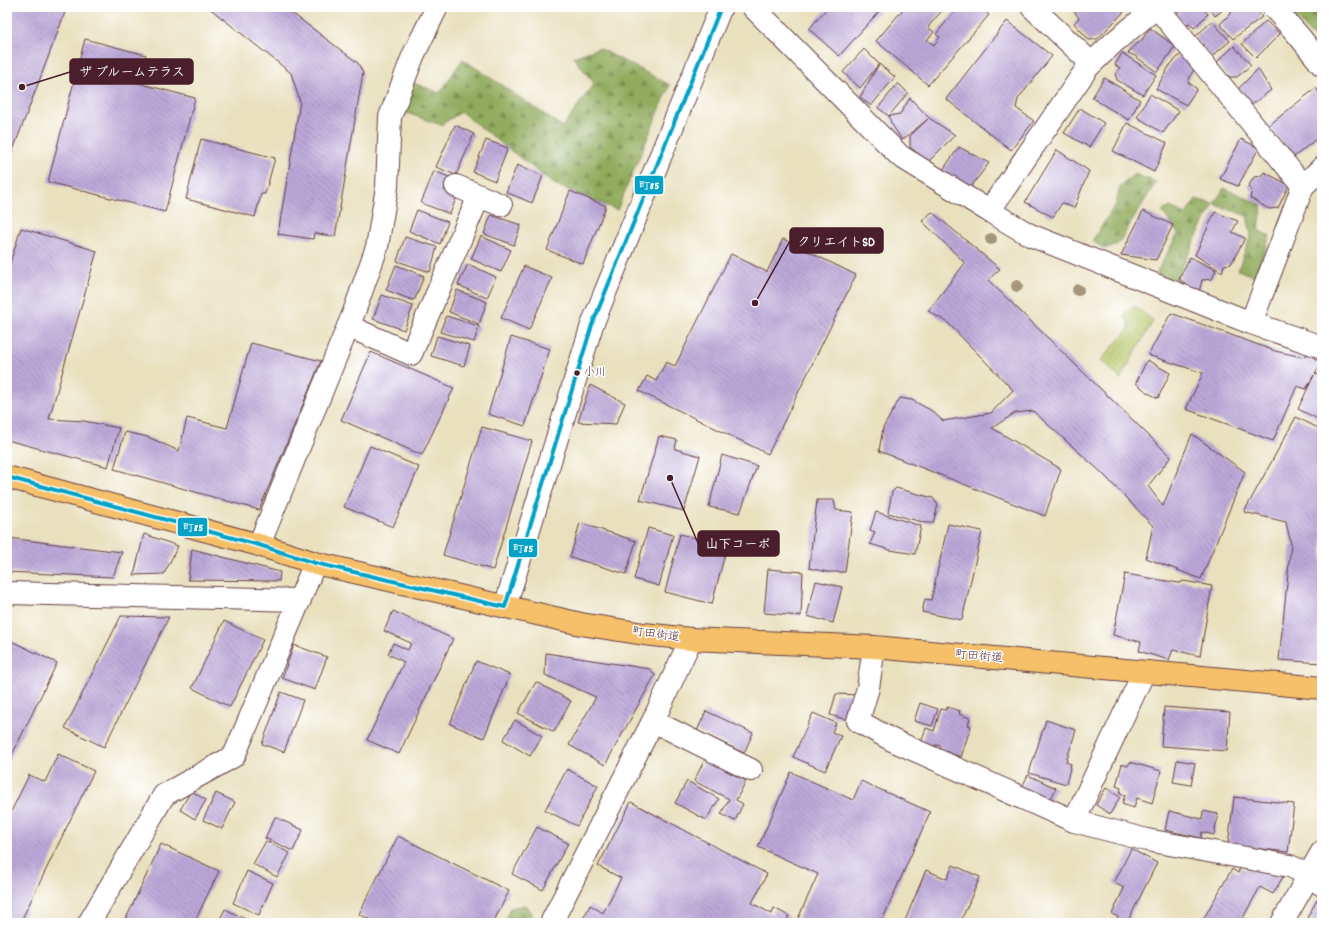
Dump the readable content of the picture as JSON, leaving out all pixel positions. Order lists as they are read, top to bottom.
{
  "streets": {
    "main road": ["町田街道"]
  },
  "places": [
    "ザ ブルームテラス",
    "クリエイトSD",
    "小川",
    "山下コーポ"
  ],
  "lines": ["transit line 町85"]
}
